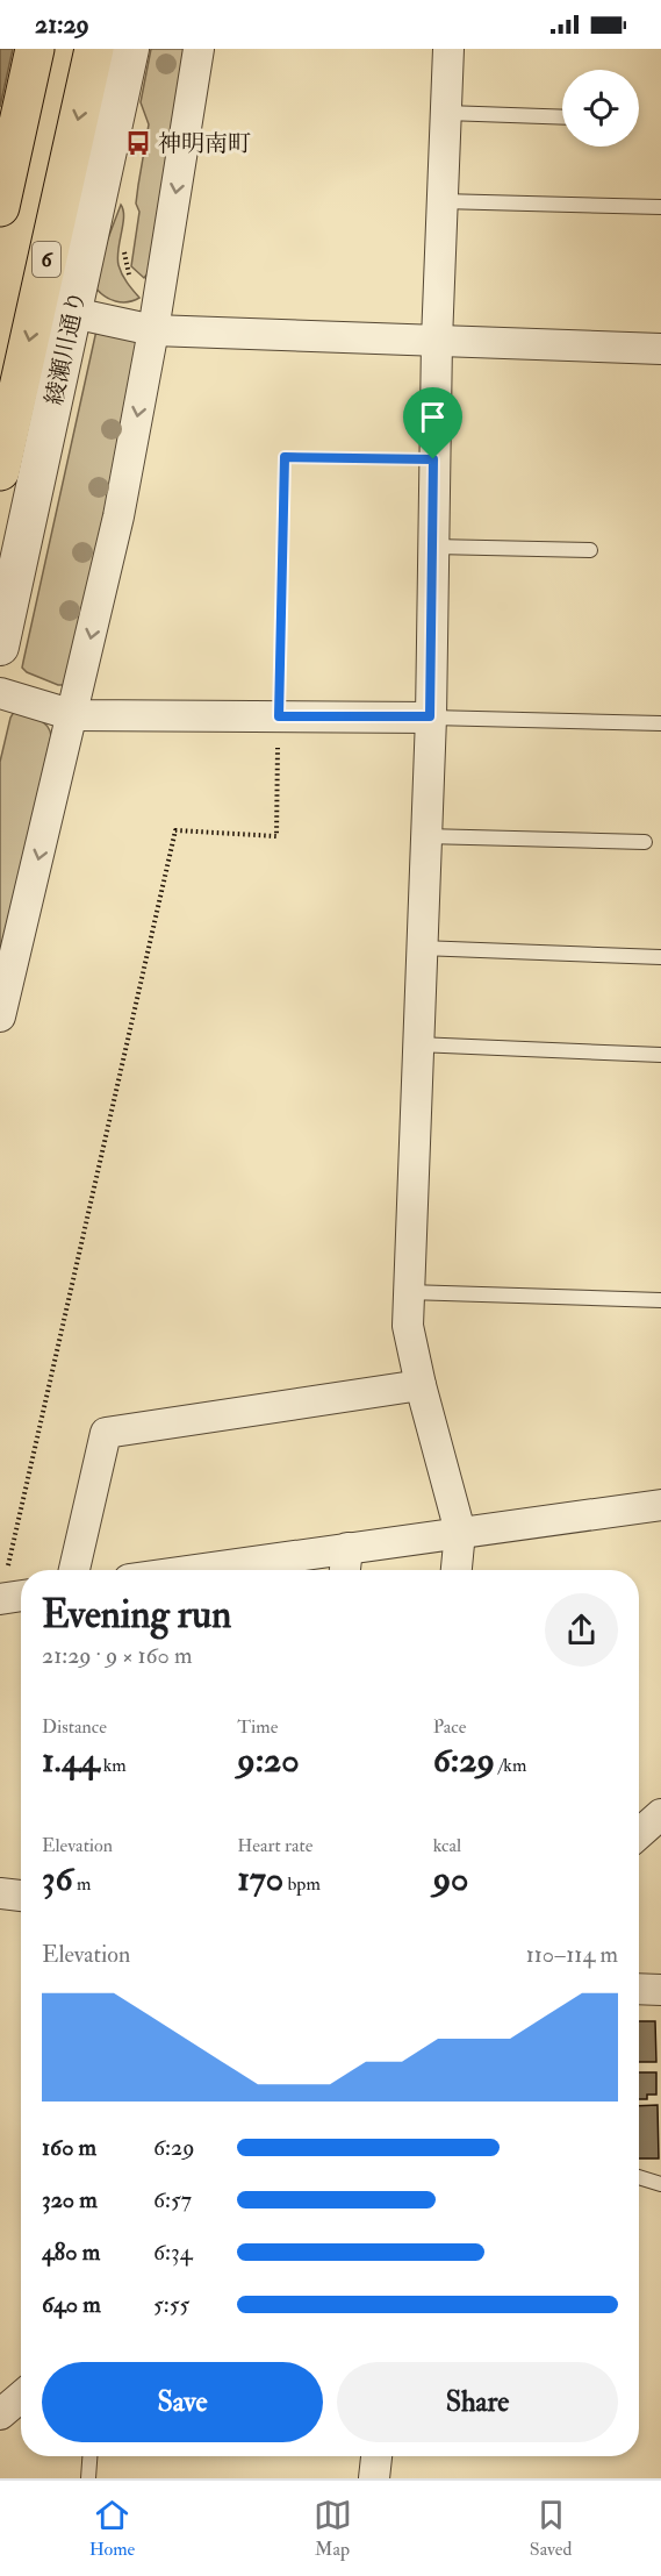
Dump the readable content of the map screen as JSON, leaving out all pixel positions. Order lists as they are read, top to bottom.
{
  "streets": {
    "highway": ["6"],
    "street": ["綾瀬川通り"]
  },
  "places": {
    "bus stop": ["神明南町"]
  },
  "page": {
    "status": "21:29",
    "heading": ["Evening run", "21:29 · 9 × 160 m"],
    "stats": [
      ["Distance", "1.44 km"],
      ["Time", "9:20"],
      ["Pace", "6:29 /km"],
      ["Elevation", "36 m"],
      ["Heart rate", "170 bpm"],
      ["kcal", "90"]
    ],
    "chart": ["Elevation", "110–114 m"],
    "list": [
      {
        "name": "160 m",
        "note": "6:29"
      },
      {
        "name": "320 m",
        "note": "6:57"
      },
      {
        "name": "480 m",
        "note": "6:34"
      },
      {
        "name": "640 m",
        "note": "5:55"
      }
    ],
    "buttons": ["Save", "Share"],
    "tabs": ["Home", "Map", "Saved"]
  }
}
